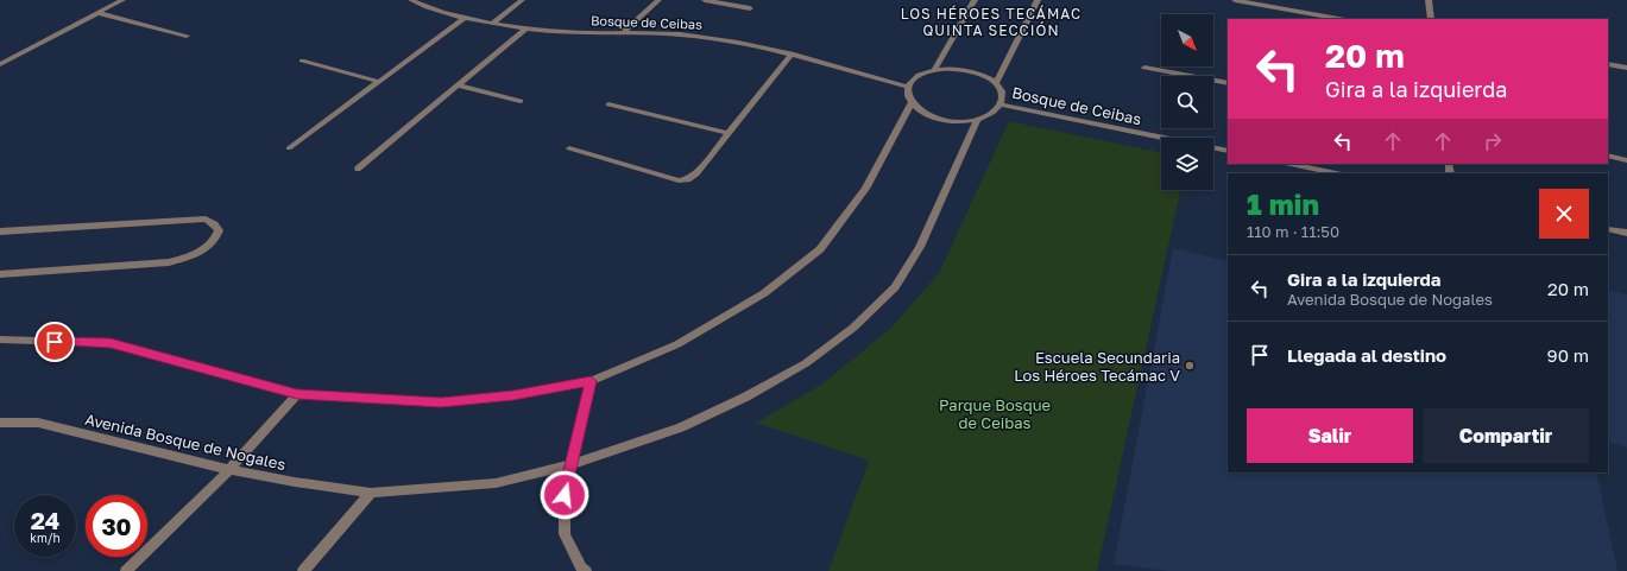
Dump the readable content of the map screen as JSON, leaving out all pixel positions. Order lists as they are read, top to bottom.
{
  "streets": {
    "street": ["Bosque de Ceibas", "Avenida Bosque de Nogales"]
  },
  "crossings": [
    ["Bosque de Ceibas", "Avenida Bosque de Nogales"]
  ],
  "districts": ["LOS HÉROES TECÁMAC QUINTA SECCIÓN"],
  "parks": ["Parque Bosque de Ceibas"],
  "places": ["Escuela Secundaria Los Héroes Tecámac V"],
  "north": "bottom right",
  "page": {
    "turn": ["20 m", "Gira a la izquierda"],
    "heading": ["1 min", "110 m · 11:50"],
    "list": [
      {
        "name": "Gira a la izquierda",
        "note": "Avenida Bosque de Nogales",
        "value": "20 m"
      },
      {
        "name": "Llegada al destino",
        "value": "90 m"
      }
    ],
    "buttons": ["Salir", "Compartir"],
    "speed": "24 km/h",
    "limit": "30"
  }
}
